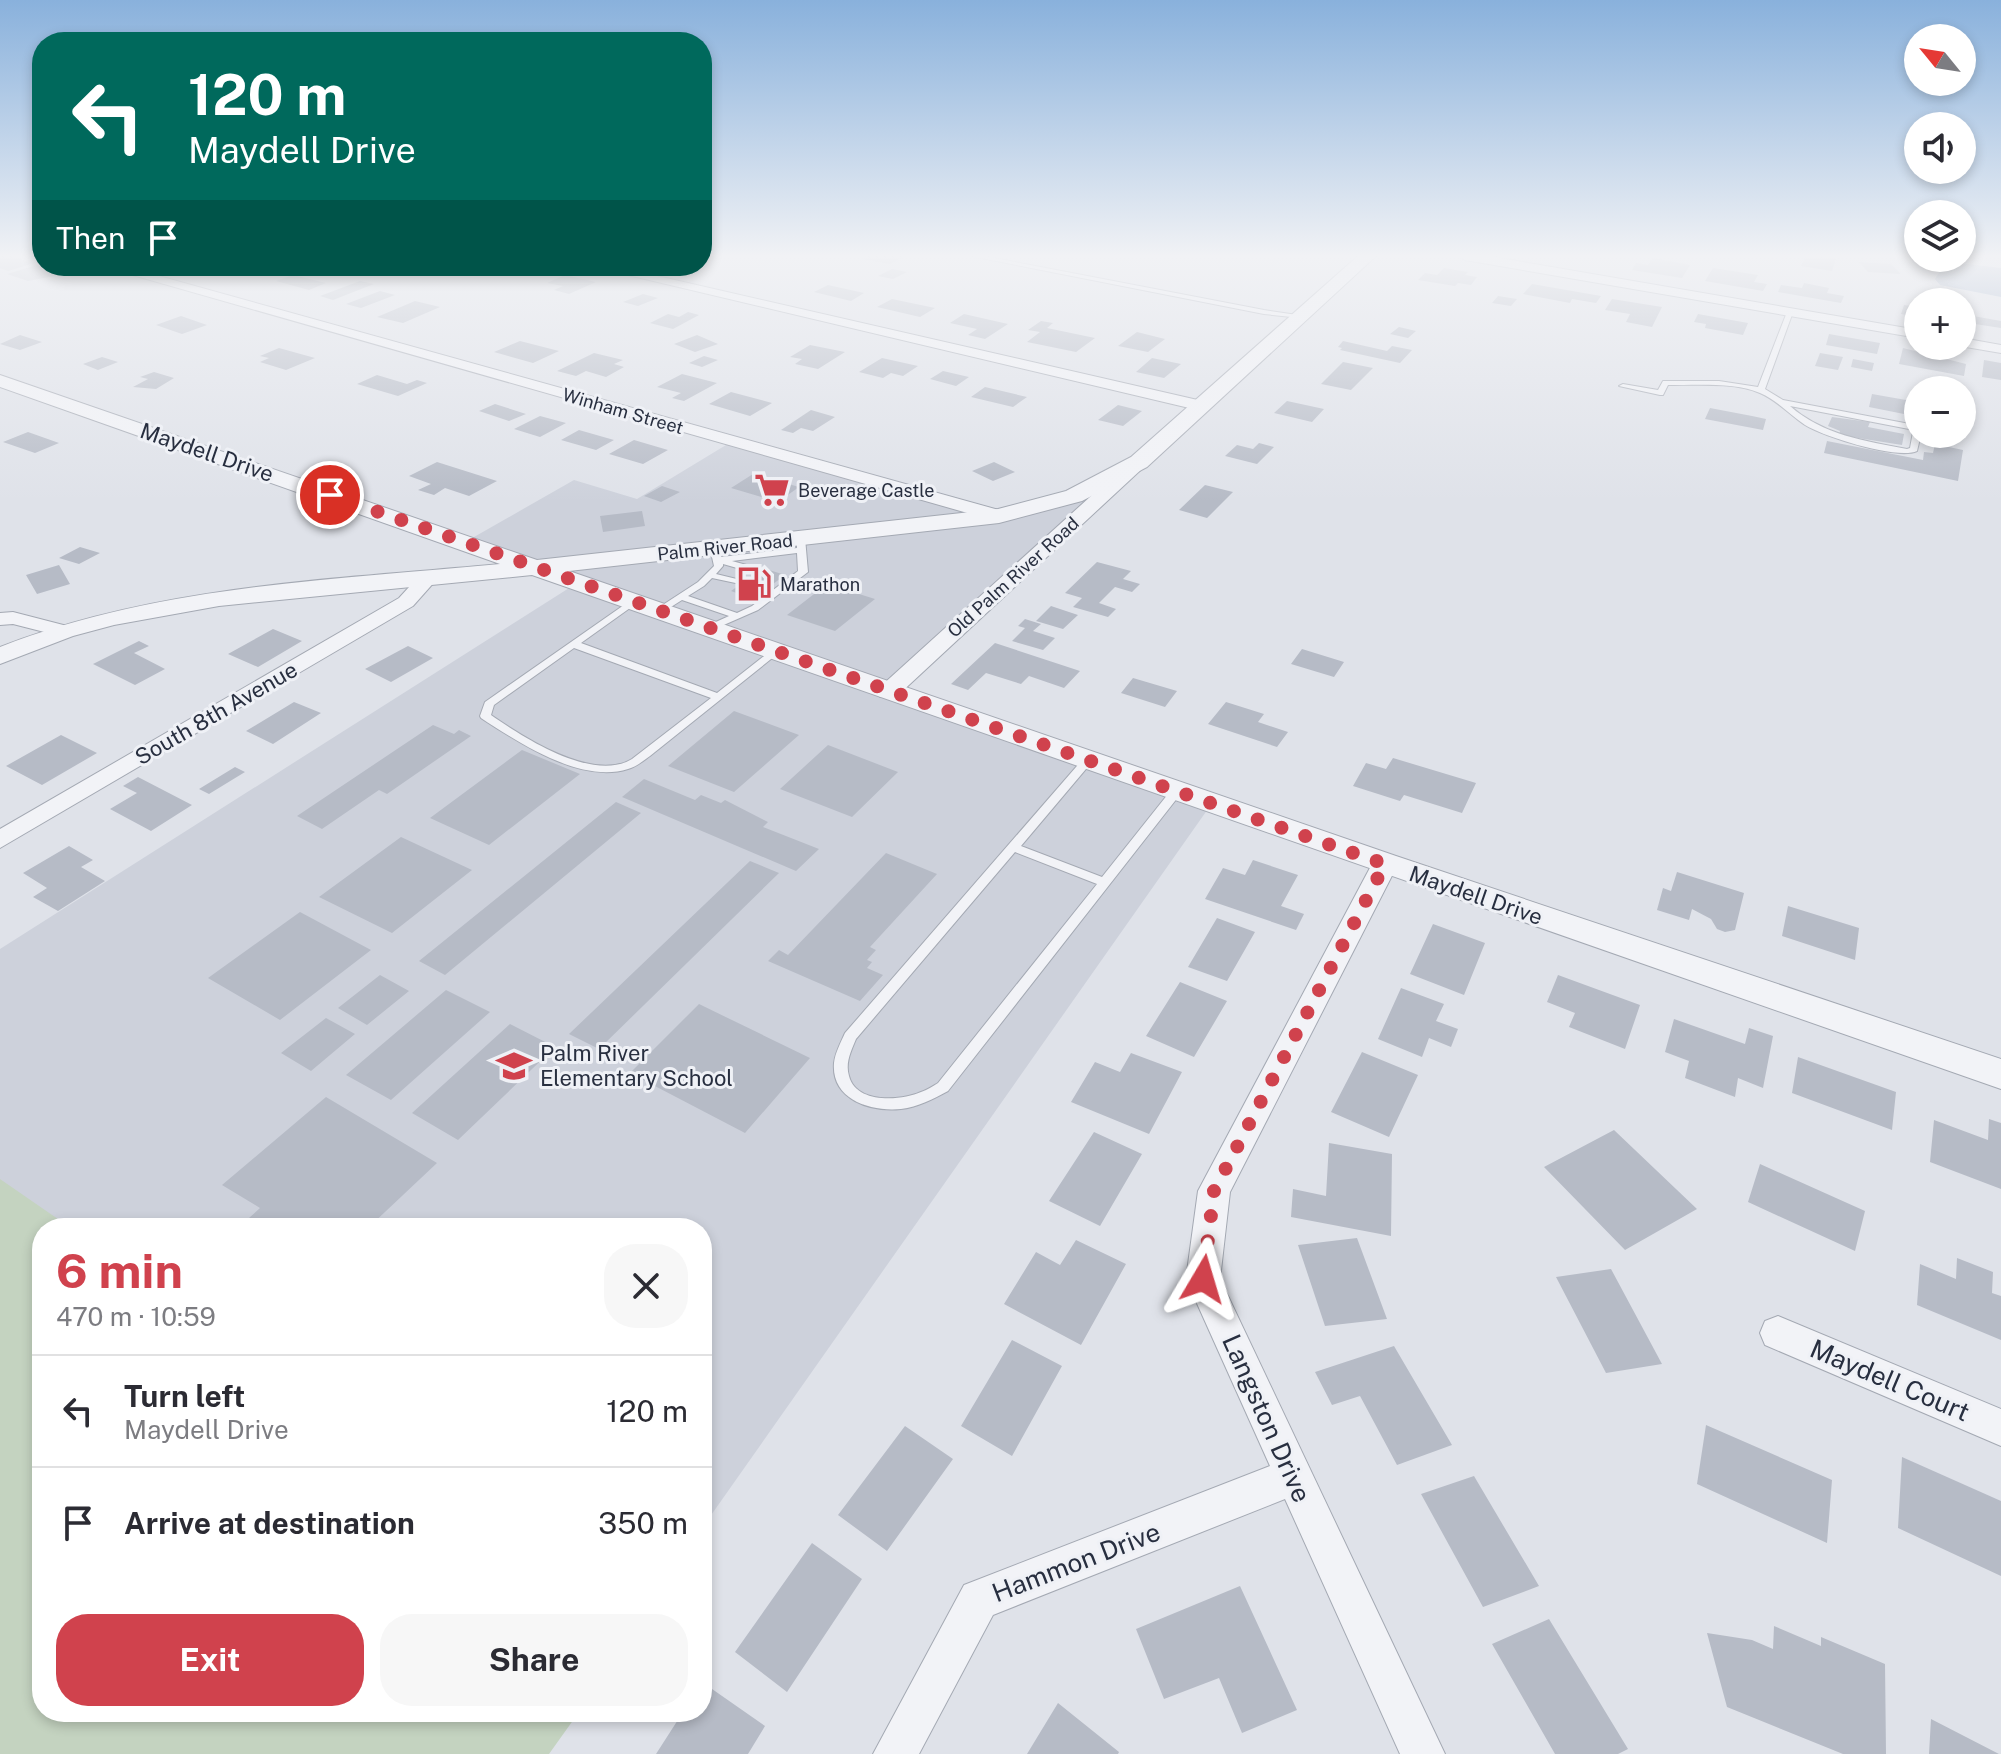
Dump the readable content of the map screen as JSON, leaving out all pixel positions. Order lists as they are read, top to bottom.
{
  "streets": {
    "street": [
      "Winham Street",
      "Maydell Drive",
      "Palm River Road",
      "Old Palm River Road",
      "South 8th Avenue",
      "Maydell Court",
      "Langston Drive",
      "Hammon Drive"
    ]
  },
  "crossings": [
    ["Winham Street", "Palm River Road"],
    ["Maydell Drive", "Palm River Road"],
    ["Maydell Drive", "Old Palm River Road"],
    ["Maydell Drive", "Langston Drive"],
    ["Palm River Road", "Old Palm River Road"],
    ["Palm River Road", "South 8th Avenue"],
    ["Langston Drive", "Hammon Drive"]
  ],
  "places": {
    "supermarket": ["Beverage Castle"],
    "fuel station": ["Marathon"],
    "school or university": ["Palm River Elementary School"]
  },
  "north": "top left",
  "page": {
    "map_buttons": ["+", "−"],
    "turn": ["120 m", "Maydell Drive"],
    "then": "Then",
    "heading": ["6 min", "470 m · 10:59"],
    "list": [
      {
        "name": "Turn left",
        "note": "Maydell Drive",
        "value": "120 m"
      },
      {
        "name": "Arrive at destination",
        "value": "350 m"
      }
    ],
    "buttons": ["Exit", "Share"]
  }
}
